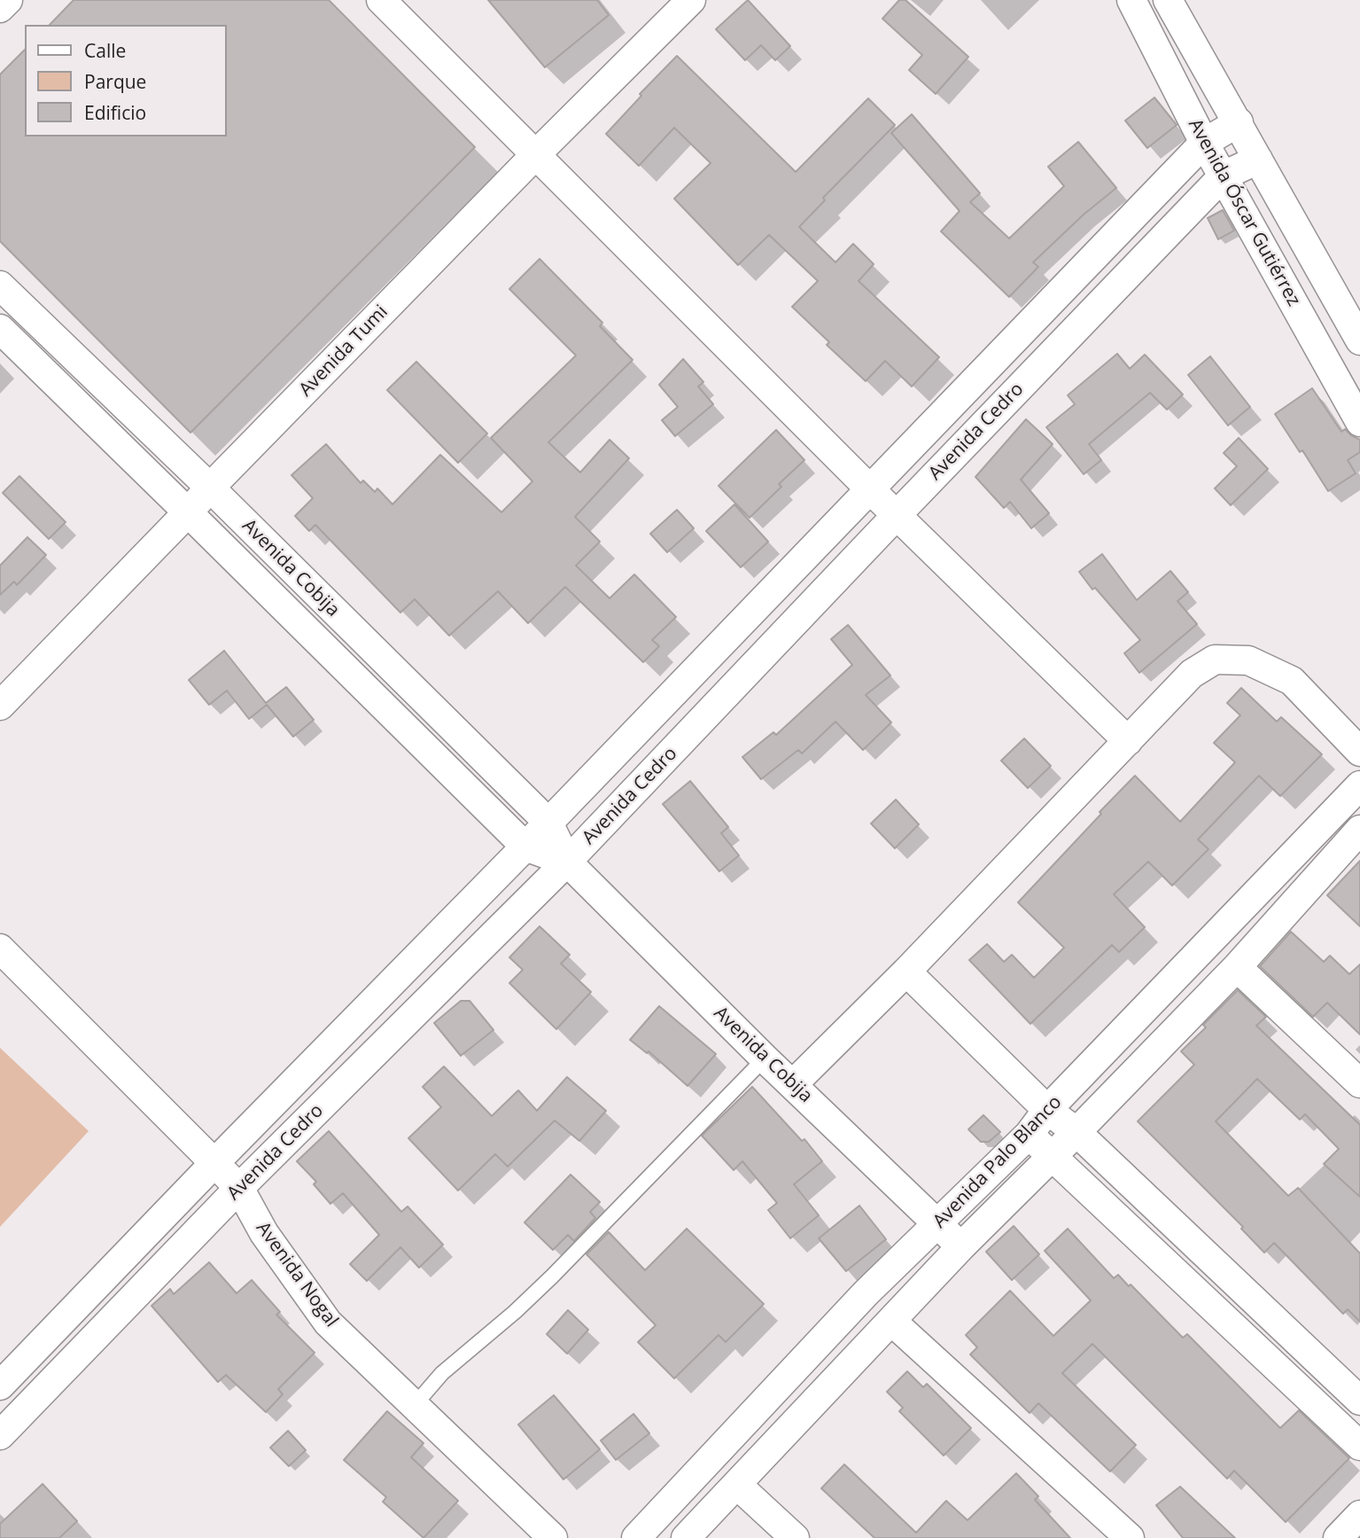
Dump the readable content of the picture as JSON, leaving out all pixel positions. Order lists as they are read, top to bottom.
{
  "streets": {
    "street": [
      "Avenida Óscar Gutiérrez",
      "Avenida Tumi",
      "Avenida Cedro",
      "Avenida Cobija",
      "Avenida Palo Blanco",
      "Avenida Nogal"
    ]
  },
  "crossings": [
    ["Avenida Óscar Gutiérrez", "Avenida Cedro"],
    ["Avenida Tumi", "Avenida Cobija"],
    ["Avenida Cedro", "Avenida Cobija"],
    ["Avenida Cedro", "Avenida Nogal"],
    ["Avenida Cobija", "Avenida Palo Blanco"]
  ],
  "legend": ["Calle", "Parque", "Edificio"]
}
